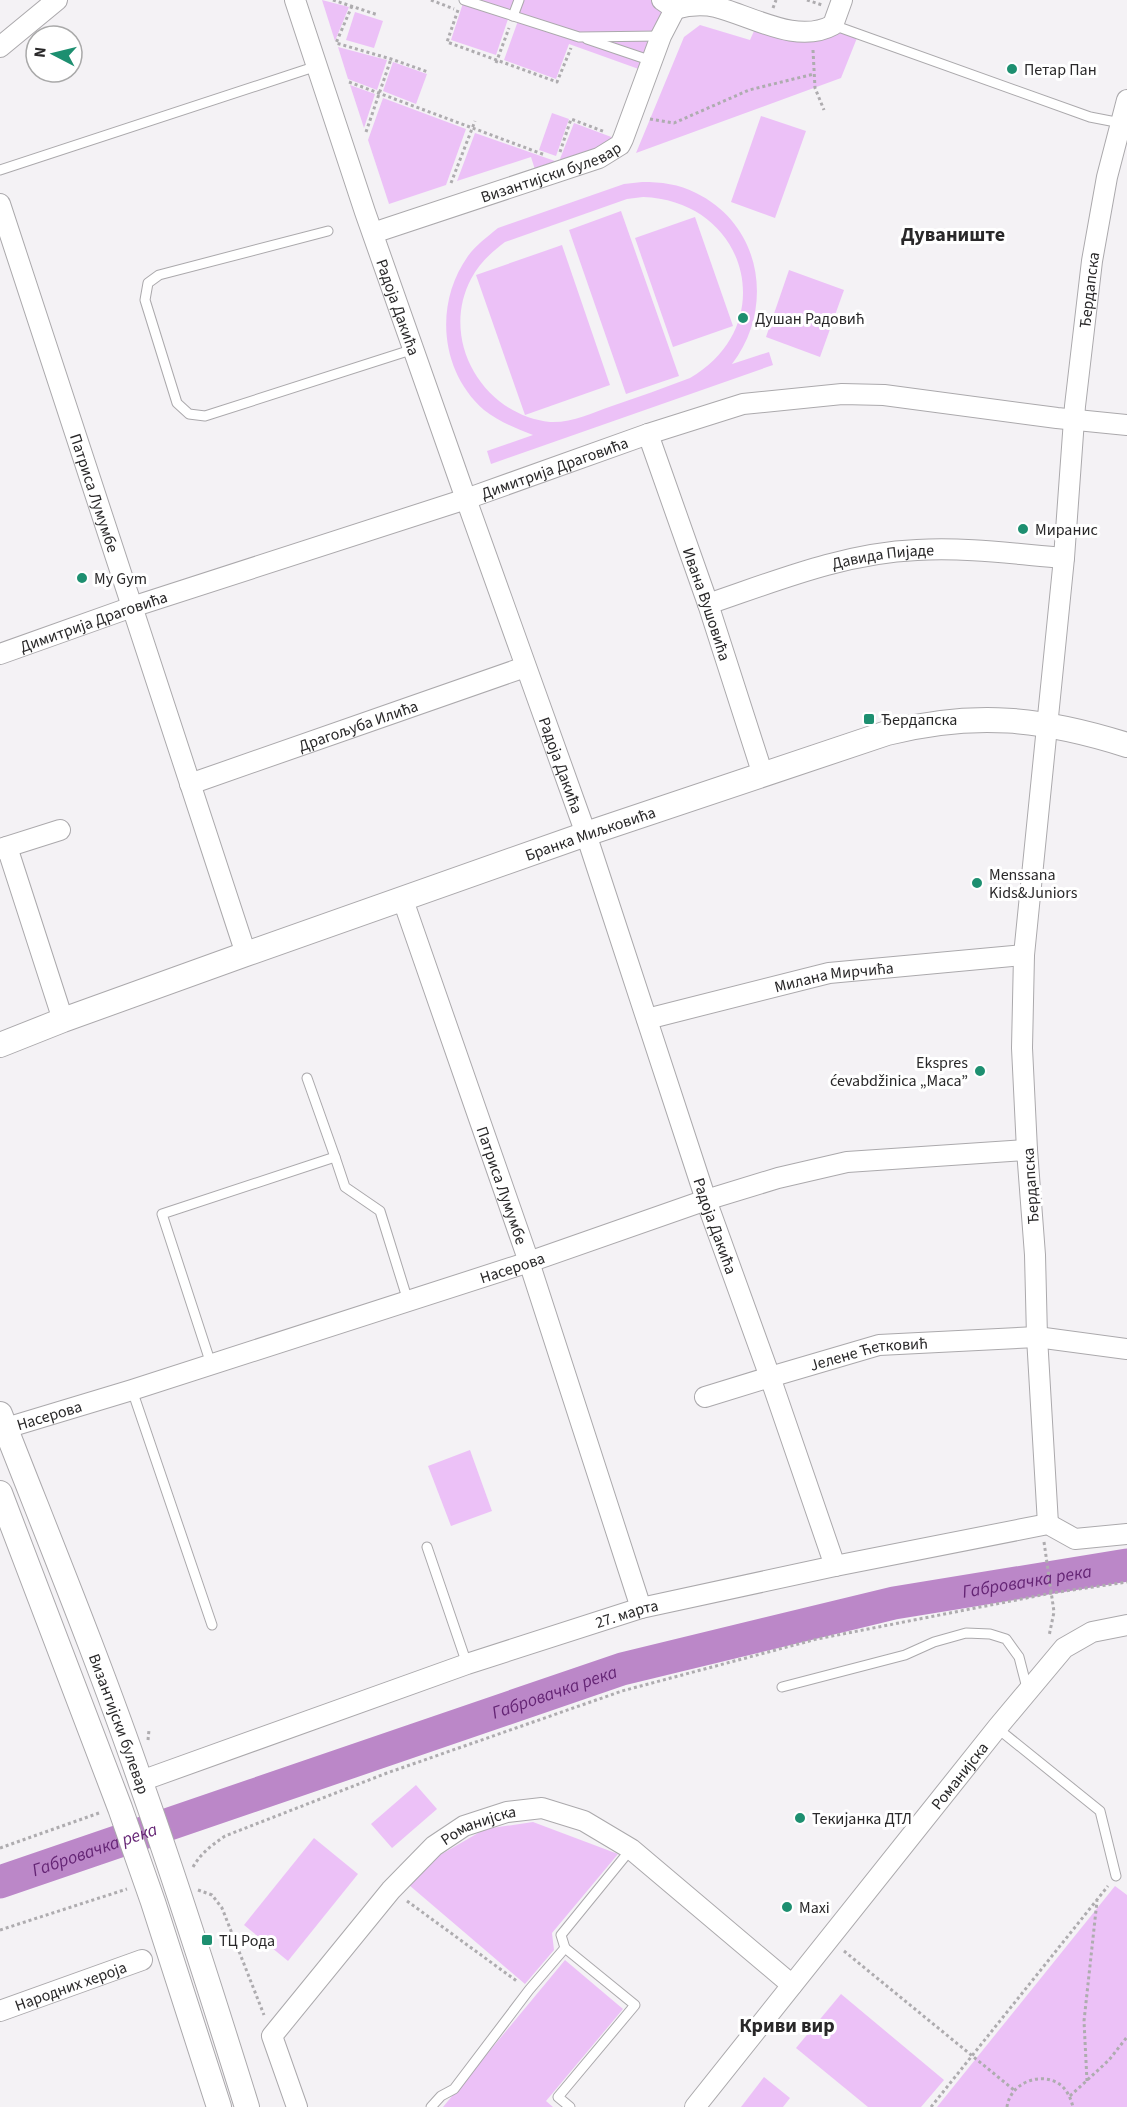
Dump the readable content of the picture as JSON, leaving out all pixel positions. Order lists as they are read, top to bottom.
{
  "streets": {
    "street": [
      "Византијски булевар",
      "Ђердапска",
      "Радоја Дакића",
      "Димитрија Драговића",
      "Патриса Лумумбе",
      "Давида Пијаде",
      "Ивана Вушовића",
      "Драгољуба Илића",
      "Бранка Миљковића",
      "Милана Мирчића",
      "Насерова",
      "Јелене Ћетковић",
      "27. марта",
      "Романијска",
      "Народних хероја"
    ]
  },
  "crossings": [
    ["Византијски булевар", "Радоја Дакића"],
    ["Византијски булевар", "Насерова"],
    ["Византијски булевар", "27. марта"],
    ["Ђердапска", "Димитрија Драговића"],
    ["Ђердапска", "Давида Пијаде"],
    ["Ђердапска", "Бранка Миљковића"],
    ["Ђердапска", "Милана Мирчића"],
    ["Ђердапска", "Насерова"],
    ["Ђердапска", "Јелене Ћетковић"],
    ["Ђердапска", "27. марта"],
    ["Радоја Дакића", "Димитрија Драговића"],
    ["Радоја Дакића", "Драгољуба Илића"],
    ["Радоја Дакића", "Бранка Миљковића"],
    ["Радоја Дакића", "Милана Мирчића"],
    ["Радоја Дакића", "Насерова"],
    ["Радоја Дакића", "Јелене Ћетковић"],
    ["Радоја Дакића", "27. марта"],
    ["Димитрија Драговића", "Патриса Лумумбе"],
    ["Димитрија Драговића", "Ивана Вушовића"],
    ["Патриса Лумумбе", "Драгољуба Илића"],
    ["Патриса Лумумбе", "Бранка Миљковића"],
    ["Патриса Лумумбе", "Насерова"],
    ["Патриса Лумумбе", "27. марта"],
    ["Давида Пијаде", "Ивана Вушовића"],
    ["Ивана Вушовића", "Бранка Миљковића"]
  ],
  "districts": ["Дуваниште", "Криви вир"],
  "water": ["Габровачка река"],
  "places": {
    "other": [
      "Петар Пан",
      "Душан Радовић",
      "Миранис",
      "My Gym",
      "Menssana Kids&Juniors",
      "Ekspres ćevabdžinica „Maca”",
      "Текијанка ДТЛ",
      "Maxi"
    ],
    "transit": ["Ђердапска", "ТЦ Рода"]
  },
  "north": "left"
}
